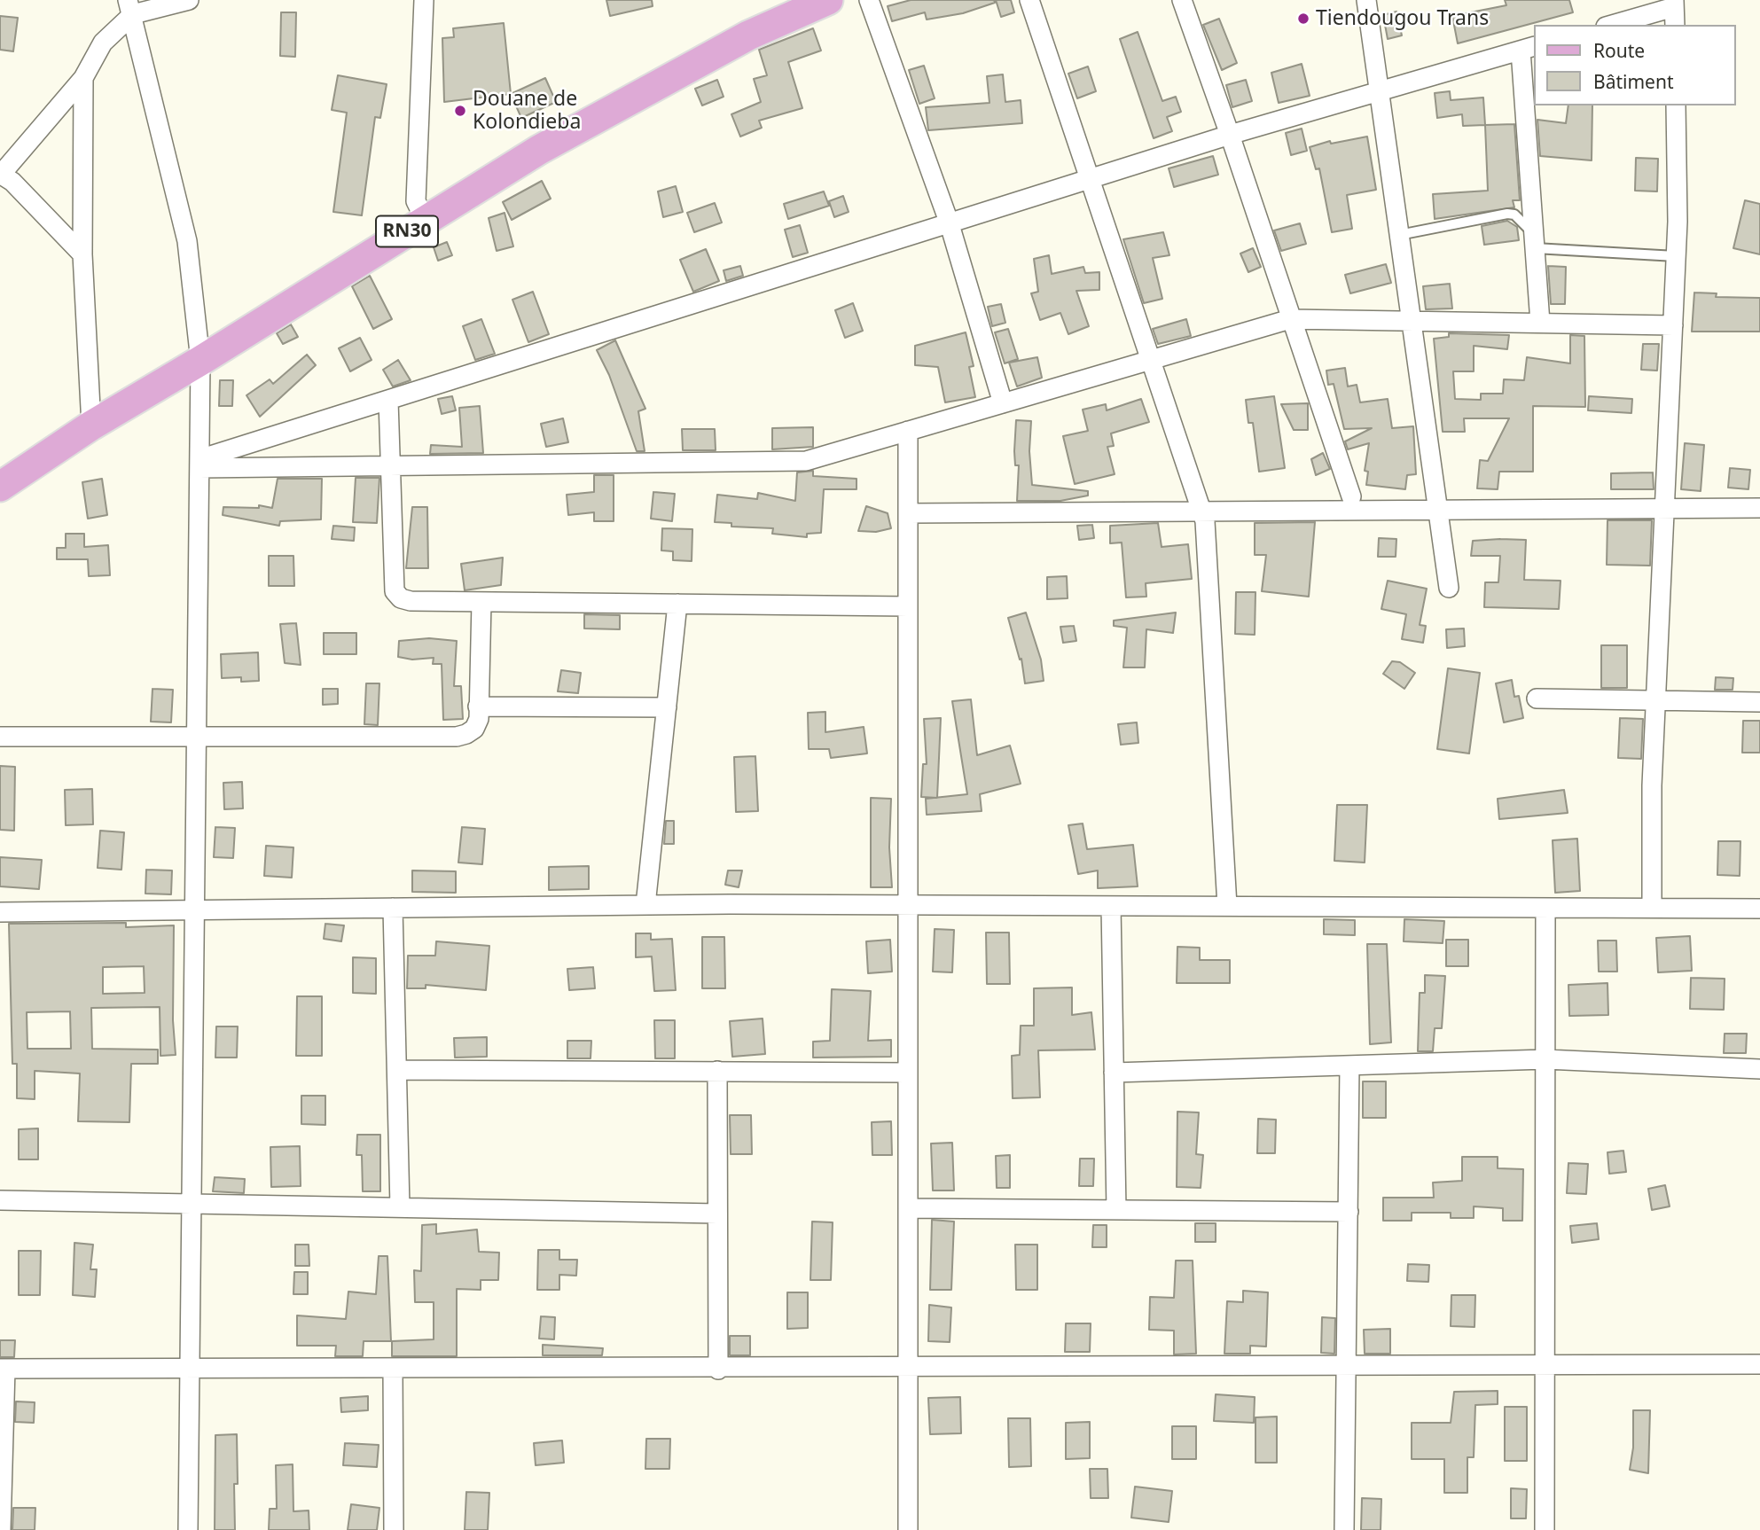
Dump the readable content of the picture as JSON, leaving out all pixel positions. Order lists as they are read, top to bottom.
{
  "streets": {
    "main road": ["RN30"]
  },
  "places": ["Tiendougou Trans", "Douane de Kolondieba"],
  "legend": ["Route", "Bâtiment"]
}
